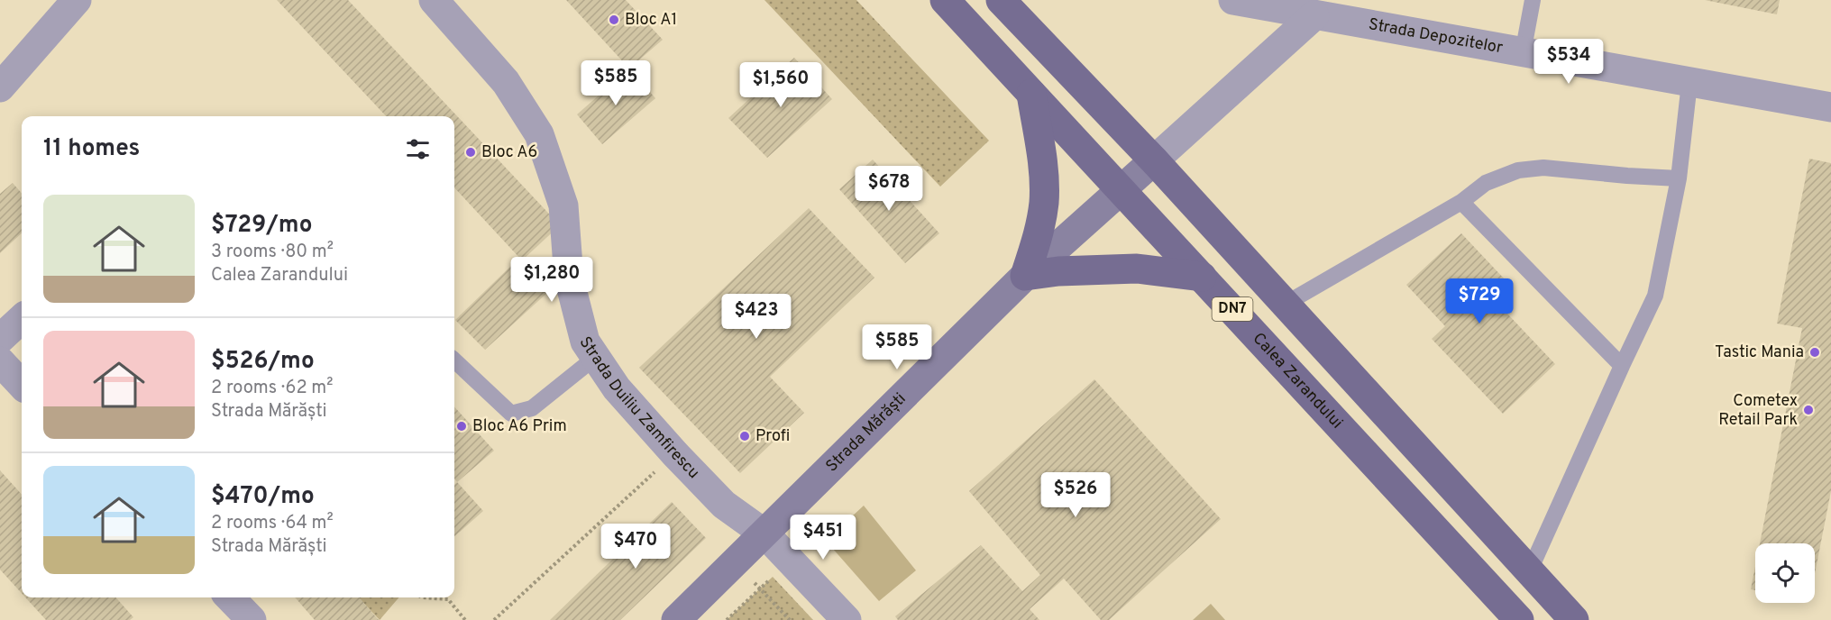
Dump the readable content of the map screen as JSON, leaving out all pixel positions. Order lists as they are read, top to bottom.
{
  "streets": {
    "main road": ["DN7", "Calea Zarandului", "Strada Mărăști"],
    "street": ["Strada Depozitelor", "Strada Duiliu Zamfirescu"]
  },
  "crossings": [
    ["DN7", "Strada Mărăști"],
    ["Calea Zarandului", "Strada Mărăști"],
    ["Strada Duiliu Zamfirescu", "Strada Mărăști"]
  ],
  "places": [
    "Bloc A1",
    "Bloc A6",
    "Tastic Mania",
    "Cometex Retail Park",
    "Bloc A6 Prim",
    "Profi"
  ],
  "page": {
    "price": [
      "$534",
      "$585",
      "$1,560",
      "$678",
      "$1,280",
      "$729",
      "$423",
      "$585",
      "$526",
      "$451",
      "$470"
    ],
    "heading": "11 homes",
    "list": [
      {
        "name": "$729/mo",
        "note": "3 rooms · 80 m² · Calea Zarandului"
      },
      {
        "name": "$526/mo",
        "note": "2 rooms · 62 m² · Strada Mărăști"
      },
      {
        "name": "$470/mo",
        "note": "2 rooms · 64 m² · Strada Mărăști"
      }
    ]
  }
}
